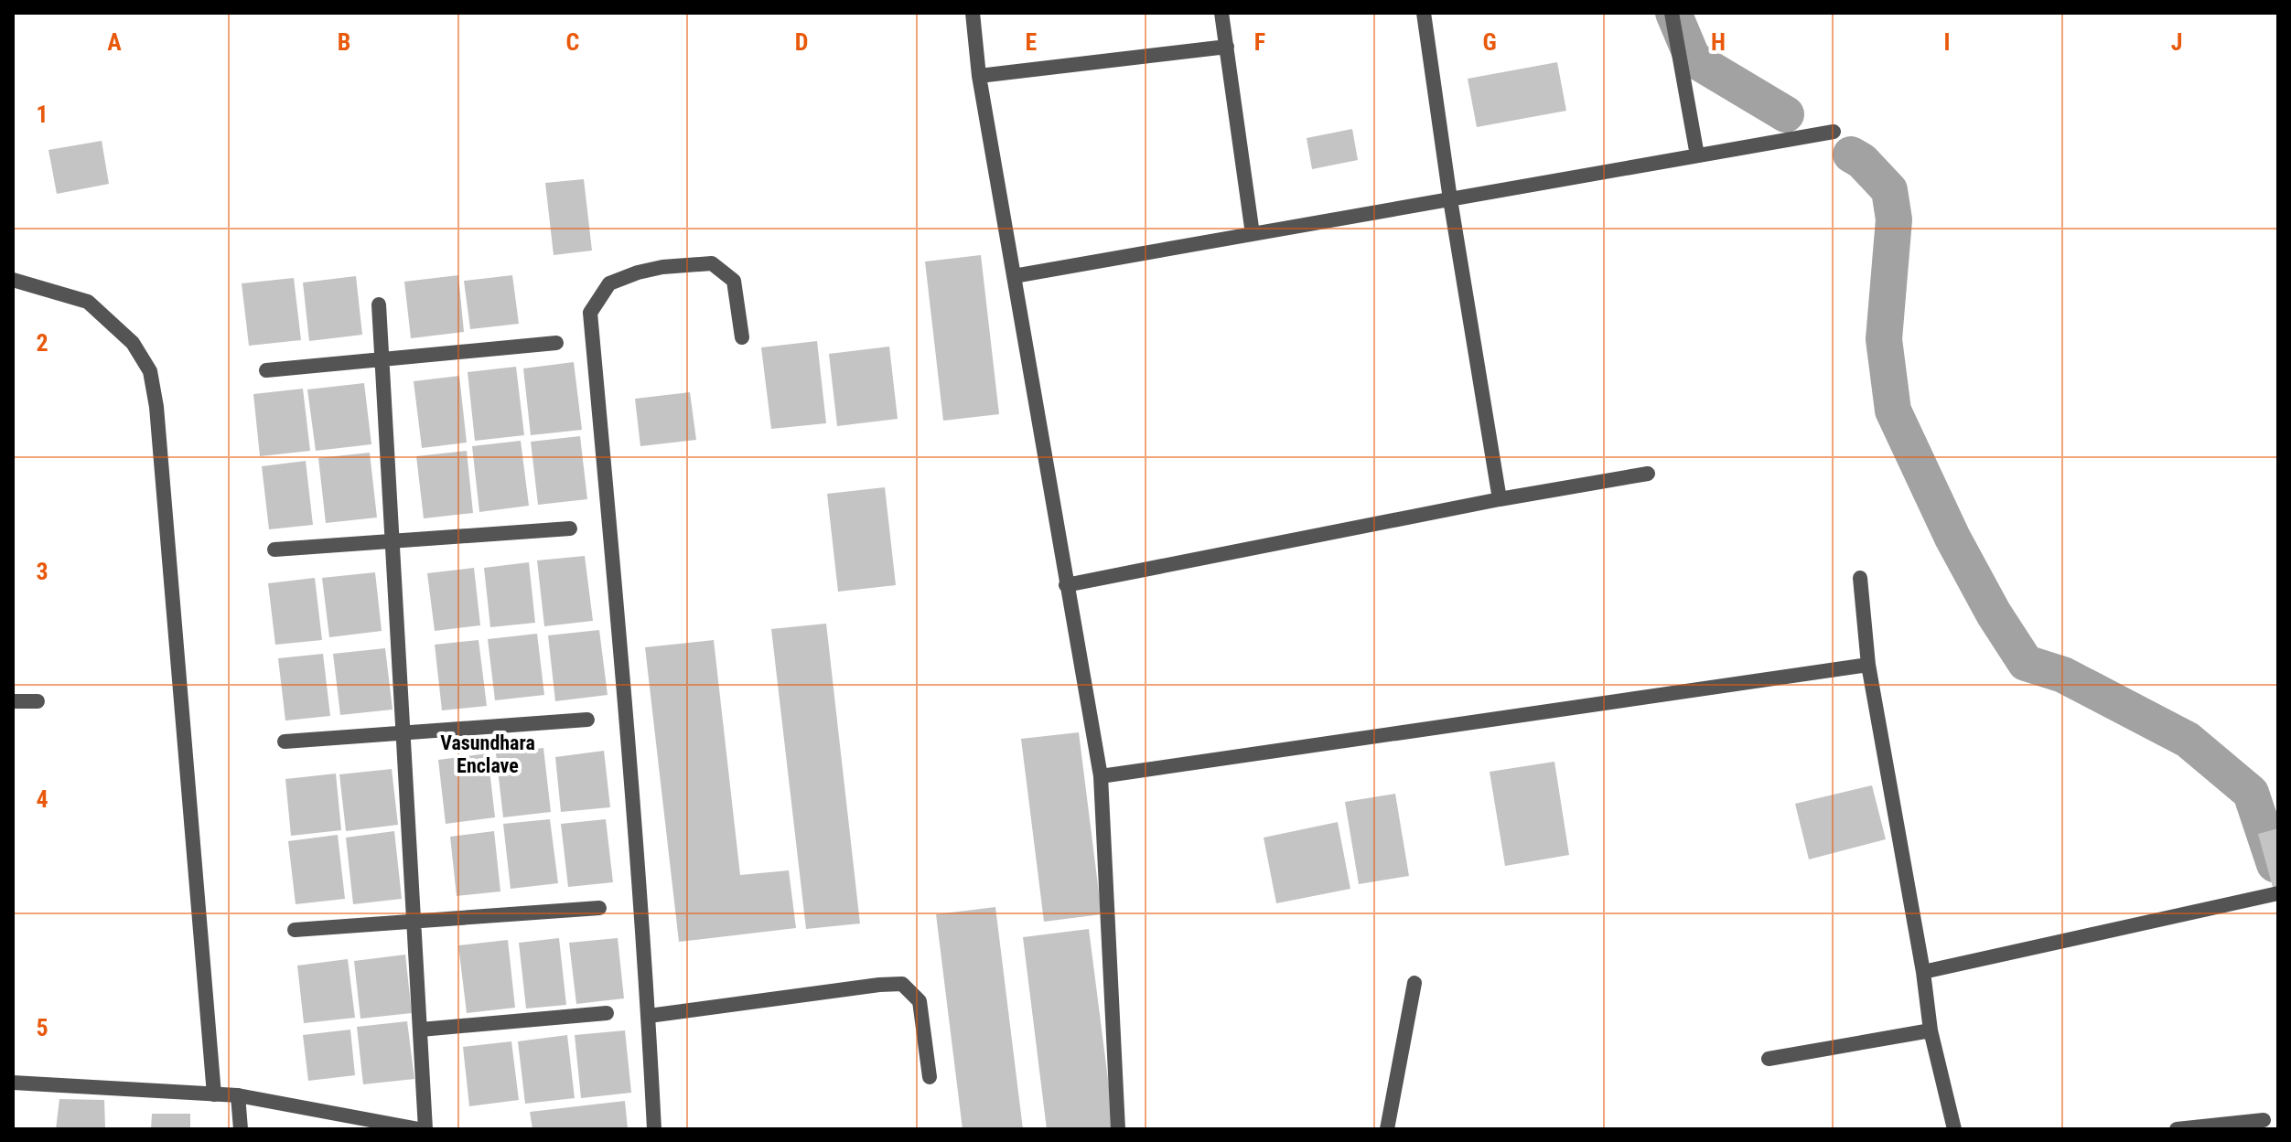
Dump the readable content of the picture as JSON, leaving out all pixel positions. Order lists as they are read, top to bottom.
{
  "districts": ["Vasundhara Enclave"],
  "grid": {
    "columns": [
      "A",
      "B",
      "C",
      "D",
      "E",
      "F",
      "G",
      "H",
      "I",
      "J"
    ],
    "rows": [
      "1",
      "2",
      "3",
      "4",
      "5"
    ]
  }
}
